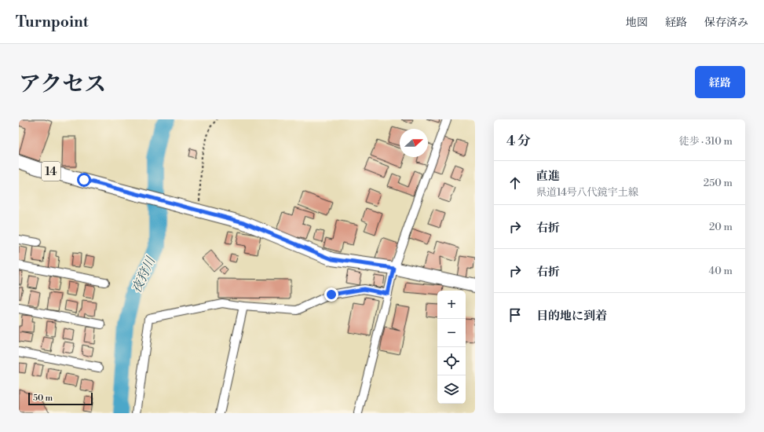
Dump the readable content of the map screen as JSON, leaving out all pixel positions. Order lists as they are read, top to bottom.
{
  "streets": {
    "main road": ["14"]
  },
  "water": ["夜狩川"],
  "scale_bar": "50 m",
  "north": "right",
  "page": {
    "header": "Turnpoint",
    "nav": ["地図", "経路", "保存済み"],
    "title": "アクセス",
    "buttons": "経路",
    "heading": ["4 分", "徒歩 · 310 m"],
    "list": [
      ["直進", "県道14号八代鏡宇土線", "250 m"],
      ["右折", "20 m"],
      ["右折", "40 m"],
      "目的地に到着"
    ],
    "map_buttons": ["+", "−"],
    "scale": "50 m"
  }
}
